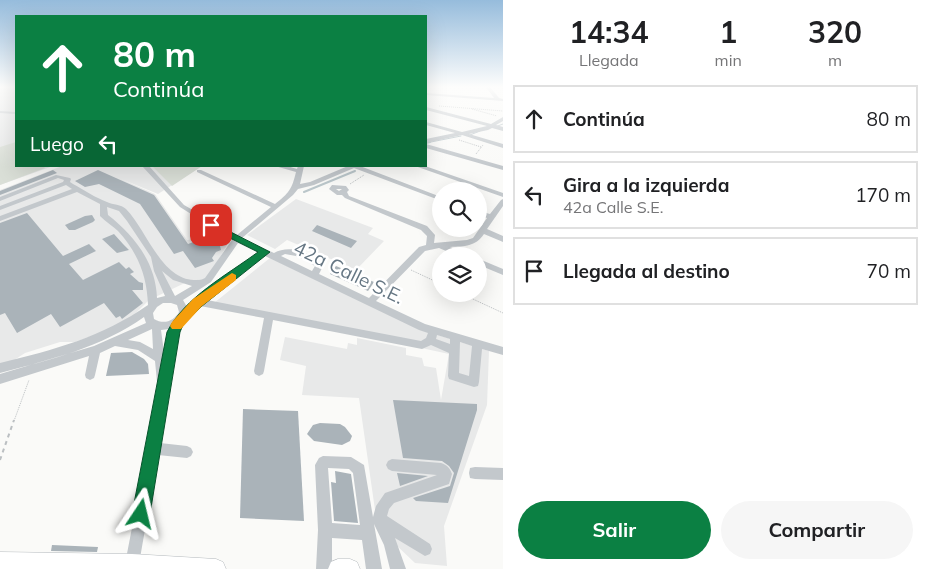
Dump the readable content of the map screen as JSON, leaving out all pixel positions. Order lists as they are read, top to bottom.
{
  "streets": {
    "street": ["42a Calle S.E."]
  },
  "page": {
    "eta": [
      "14:34",
      "Llegada",
      "1",
      "min",
      "320",
      "m"
    ],
    "turn": ["80 m", "Continúa"],
    "list": [
      {
        "name": "Continúa",
        "value": "80 m"
      },
      {
        "name": "Gira a la izquierda",
        "note": "42a Calle S.E.",
        "value": "170 m"
      },
      {
        "name": "Llegada al destino",
        "value": "70 m"
      }
    ],
    "then": "Luego",
    "buttons": ["Salir", "Compartir"]
  }
}
